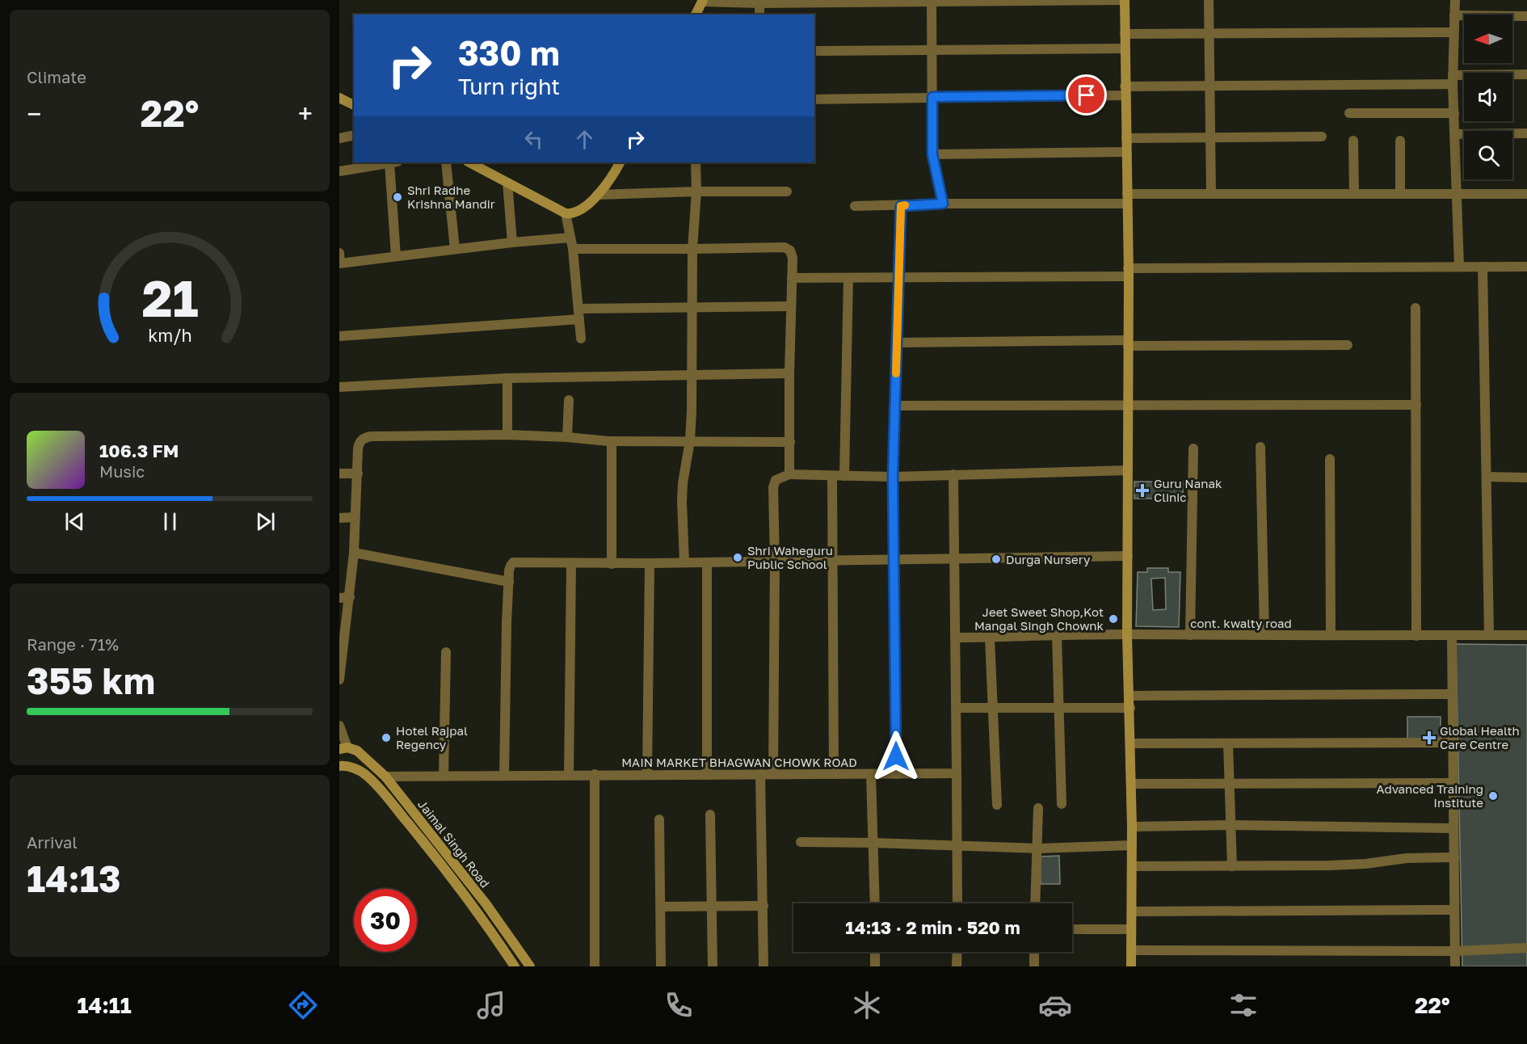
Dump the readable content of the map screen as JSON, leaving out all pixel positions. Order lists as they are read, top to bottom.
{
  "streets": {
    "street": ["cont. kwalty road", "MAIN MARKET BHAGWAN CHOWK ROAD", "Jaimal Singh Road"]
  },
  "crossings": [
    ["MAIN MARKET BHAGWAN CHOWK ROAD", "Jaimal Singh Road"]
  ],
  "places": {
    "other": [
      "Shri Radhe Krishna Mandir",
      "Shri Waheguru Public School",
      "Durga Nursery",
      "Jeet Sweet Shop,Kot Mangal Singh Chownk",
      "Hotel Rajpal Regency",
      "Advanced Training Institute"
    ],
    "health": ["Guru Nanak Clinic", "Global Health Care Centre"]
  },
  "north": "left",
  "page": {
    "tile": [
      "Climate",
      ["Range · 71%", "355 km"],
      ["Arrival", "14:13"]
    ],
    "turn": ["330 m", "Turn right"],
    "heat": ["−", "22°", "+"],
    "song": ["106.3 FM", "Music"],
    "limit": "30",
    "trip": "14:13 · 2 min · 520 m",
    "tabs": ["14:11", "22°"],
    "gauge": ["21", "km/h"]
  }
}
